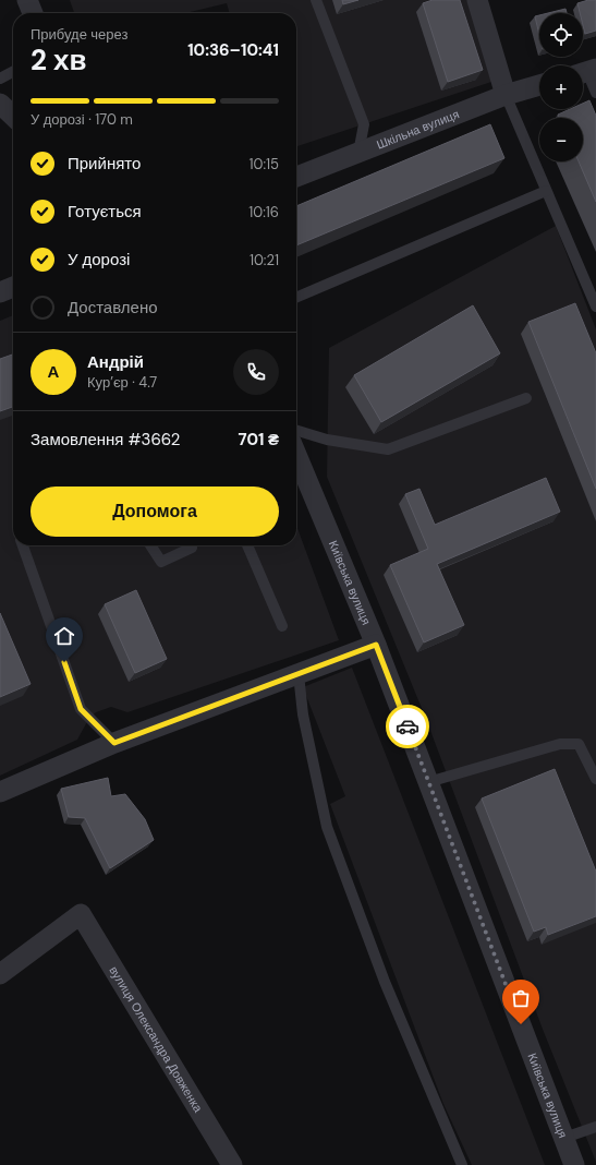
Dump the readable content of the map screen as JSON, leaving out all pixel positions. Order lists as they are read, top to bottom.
{
  "streets": {
    "street": ["Шкільна вулиця", "Київська вулиця", "вулиця Олександра Довженка"]
  },
  "page": {
    "map_buttons": ["+", "−"],
    "heading": ["2 хв", "Прибуде через", "10:36–10:41"],
    "panel": [
      "Андрій",
      "Кур’єр · 4.7",
      "Замовлення #3662",
      "701 ₴"
    ],
    "bar": "У дорозі · 170 m",
    "list": [
      ["Прийнято", "10:15"],
      ["Готується", "10:16"],
      ["У дорозі", "10:21"],
      "Доставлено"
    ],
    "round": "А",
    "buttons": "Допомога"
  }
}
